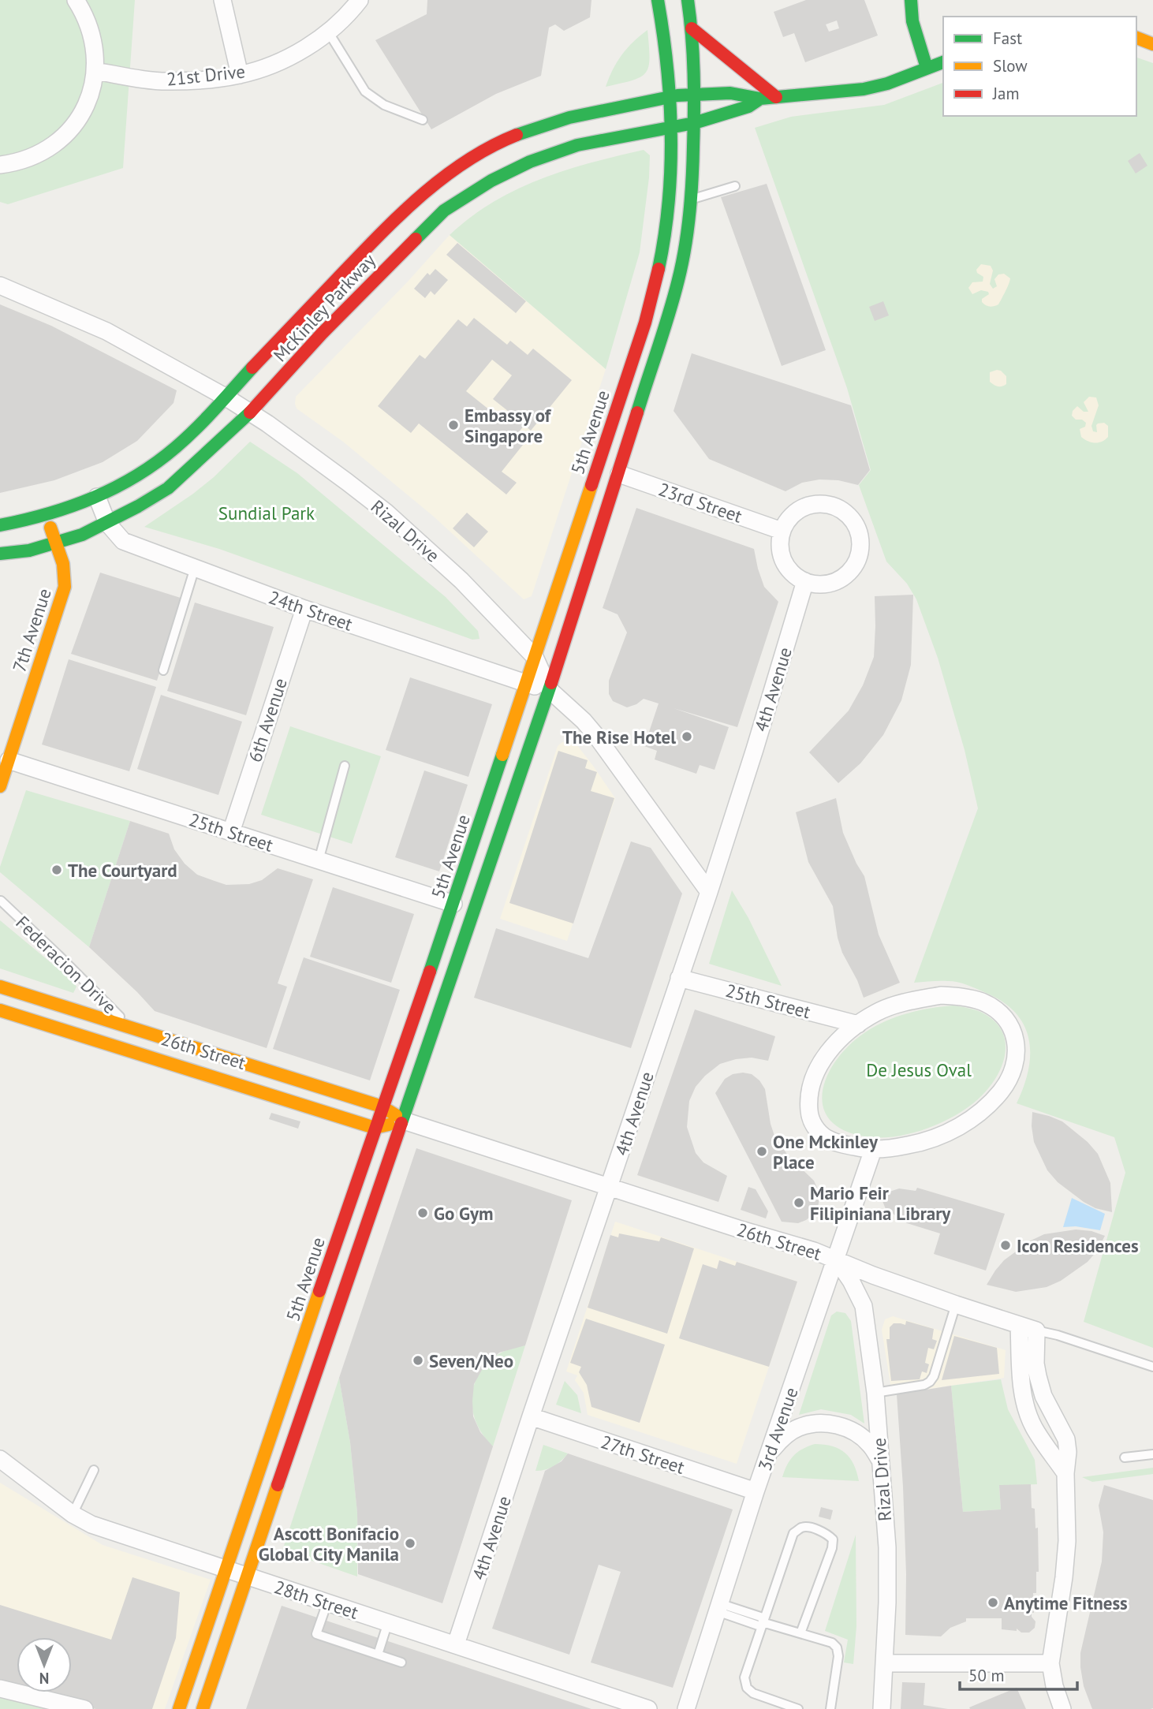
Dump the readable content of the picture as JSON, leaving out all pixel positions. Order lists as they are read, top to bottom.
{
  "streets": {
    "main road": [
      "McKinley Parkway",
      "5th Avenue",
      "7th Avenue",
      "26th Street"
    ],
    "street": [
      "21st Drive",
      "23rd Street",
      "Rizal Drive",
      "24th Street",
      "4th Avenue",
      "6th Avenue",
      "25th Street",
      "3rd Avenue",
      "27th Street",
      "28th Street"
    ],
    "lane": ["Federacion Drive"]
  },
  "crossings": [
    ["McKinley Parkway", "5th Avenue"],
    ["McKinley Parkway", "Rizal Drive"],
    ["McKinley Parkway", "24th Street"],
    ["McKinley Parkway", "7th Avenue"],
    ["5th Avenue", "Rizal Drive"],
    ["5th Avenue", "24th Street"],
    ["5th Avenue", "25th Street"],
    ["5th Avenue", "26th Street"],
    ["5th Avenue", "28th Street"],
    ["23rd Street", "4th Avenue"],
    ["Rizal Drive", "24th Street"],
    ["Rizal Drive", "4th Avenue"],
    ["Rizal Drive", "26th Street"],
    ["Rizal Drive", "3rd Avenue"],
    ["24th Street", "6th Avenue"],
    ["7th Avenue", "25th Street"],
    ["4th Avenue", "25th Street"],
    ["4th Avenue", "26th Street"],
    ["4th Avenue", "27th Street"],
    ["4th Avenue", "28th Street"],
    ["6th Avenue", "25th Street"],
    ["25th Street", "3rd Avenue"],
    ["Federacion Drive", "26th Street"],
    ["26th Street", "3rd Avenue"],
    ["3rd Avenue", "27th Street"]
  ],
  "parks": ["Sundial Park", "De Jesus Oval"],
  "places": [
    "Embassy of Singapore",
    "The Rise Hotel",
    "The Courtyard",
    "One Mckinley Place",
    "Mario Feir Filipiniana Library",
    "Go Gym",
    "Icon Residences",
    "Seven/Neo",
    "Ascott Bonifacio Global City Manila",
    "Anytime Fitness"
  ],
  "legend": ["Fast", "Slow", "Jam"],
  "scale_bar": "50 m",
  "north": "bottom"
}
